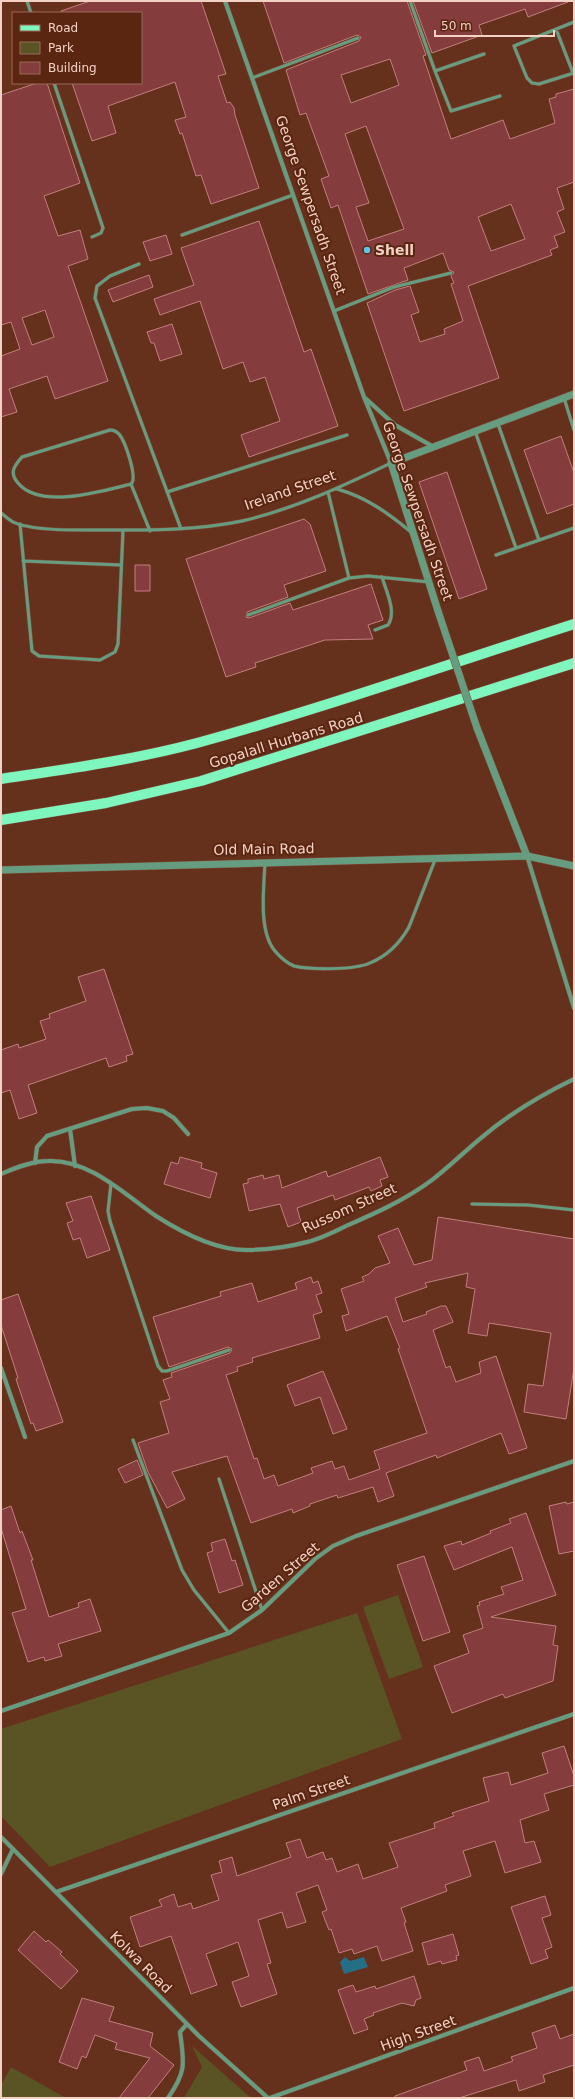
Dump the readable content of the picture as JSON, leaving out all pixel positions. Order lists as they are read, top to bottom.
{
  "streets": {
    "main road": ["Gopalall Hurbans Road"],
    "street": [
      "George Sewpersadh Street",
      "Ireland Street",
      "Old Main Road",
      "Russom Street",
      "Garden Street",
      "Palm Street",
      "Kolwa Road",
      "High Street"
    ]
  },
  "crossings": [
    ["George Sewpersadh Street", "Ireland Street"],
    ["George Sewpersadh Street", "Old Main Road"],
    ["Palm Street", "Kolwa Road"],
    ["Kolwa Road", "High Street"]
  ],
  "places": ["Shell"],
  "legend": ["Road", "Park", "Building"],
  "scale_bar": "50 m"
}
